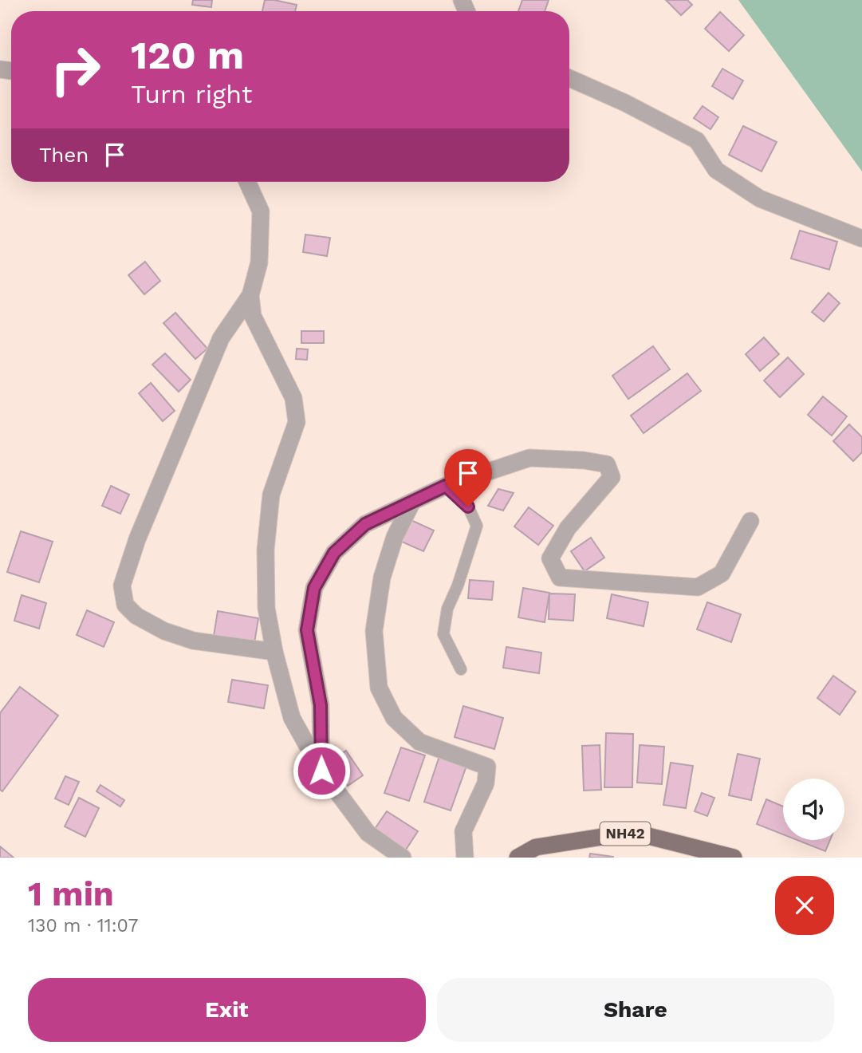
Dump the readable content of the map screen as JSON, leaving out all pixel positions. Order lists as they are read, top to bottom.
{
  "streets": {
    "main road": ["NH42"]
  },
  "page": {
    "turn": ["120 m", "Turn right"],
    "then": "Then",
    "heading": ["1 min", "130 m · 11:07"],
    "buttons": ["Exit", "Share"]
  }
}
